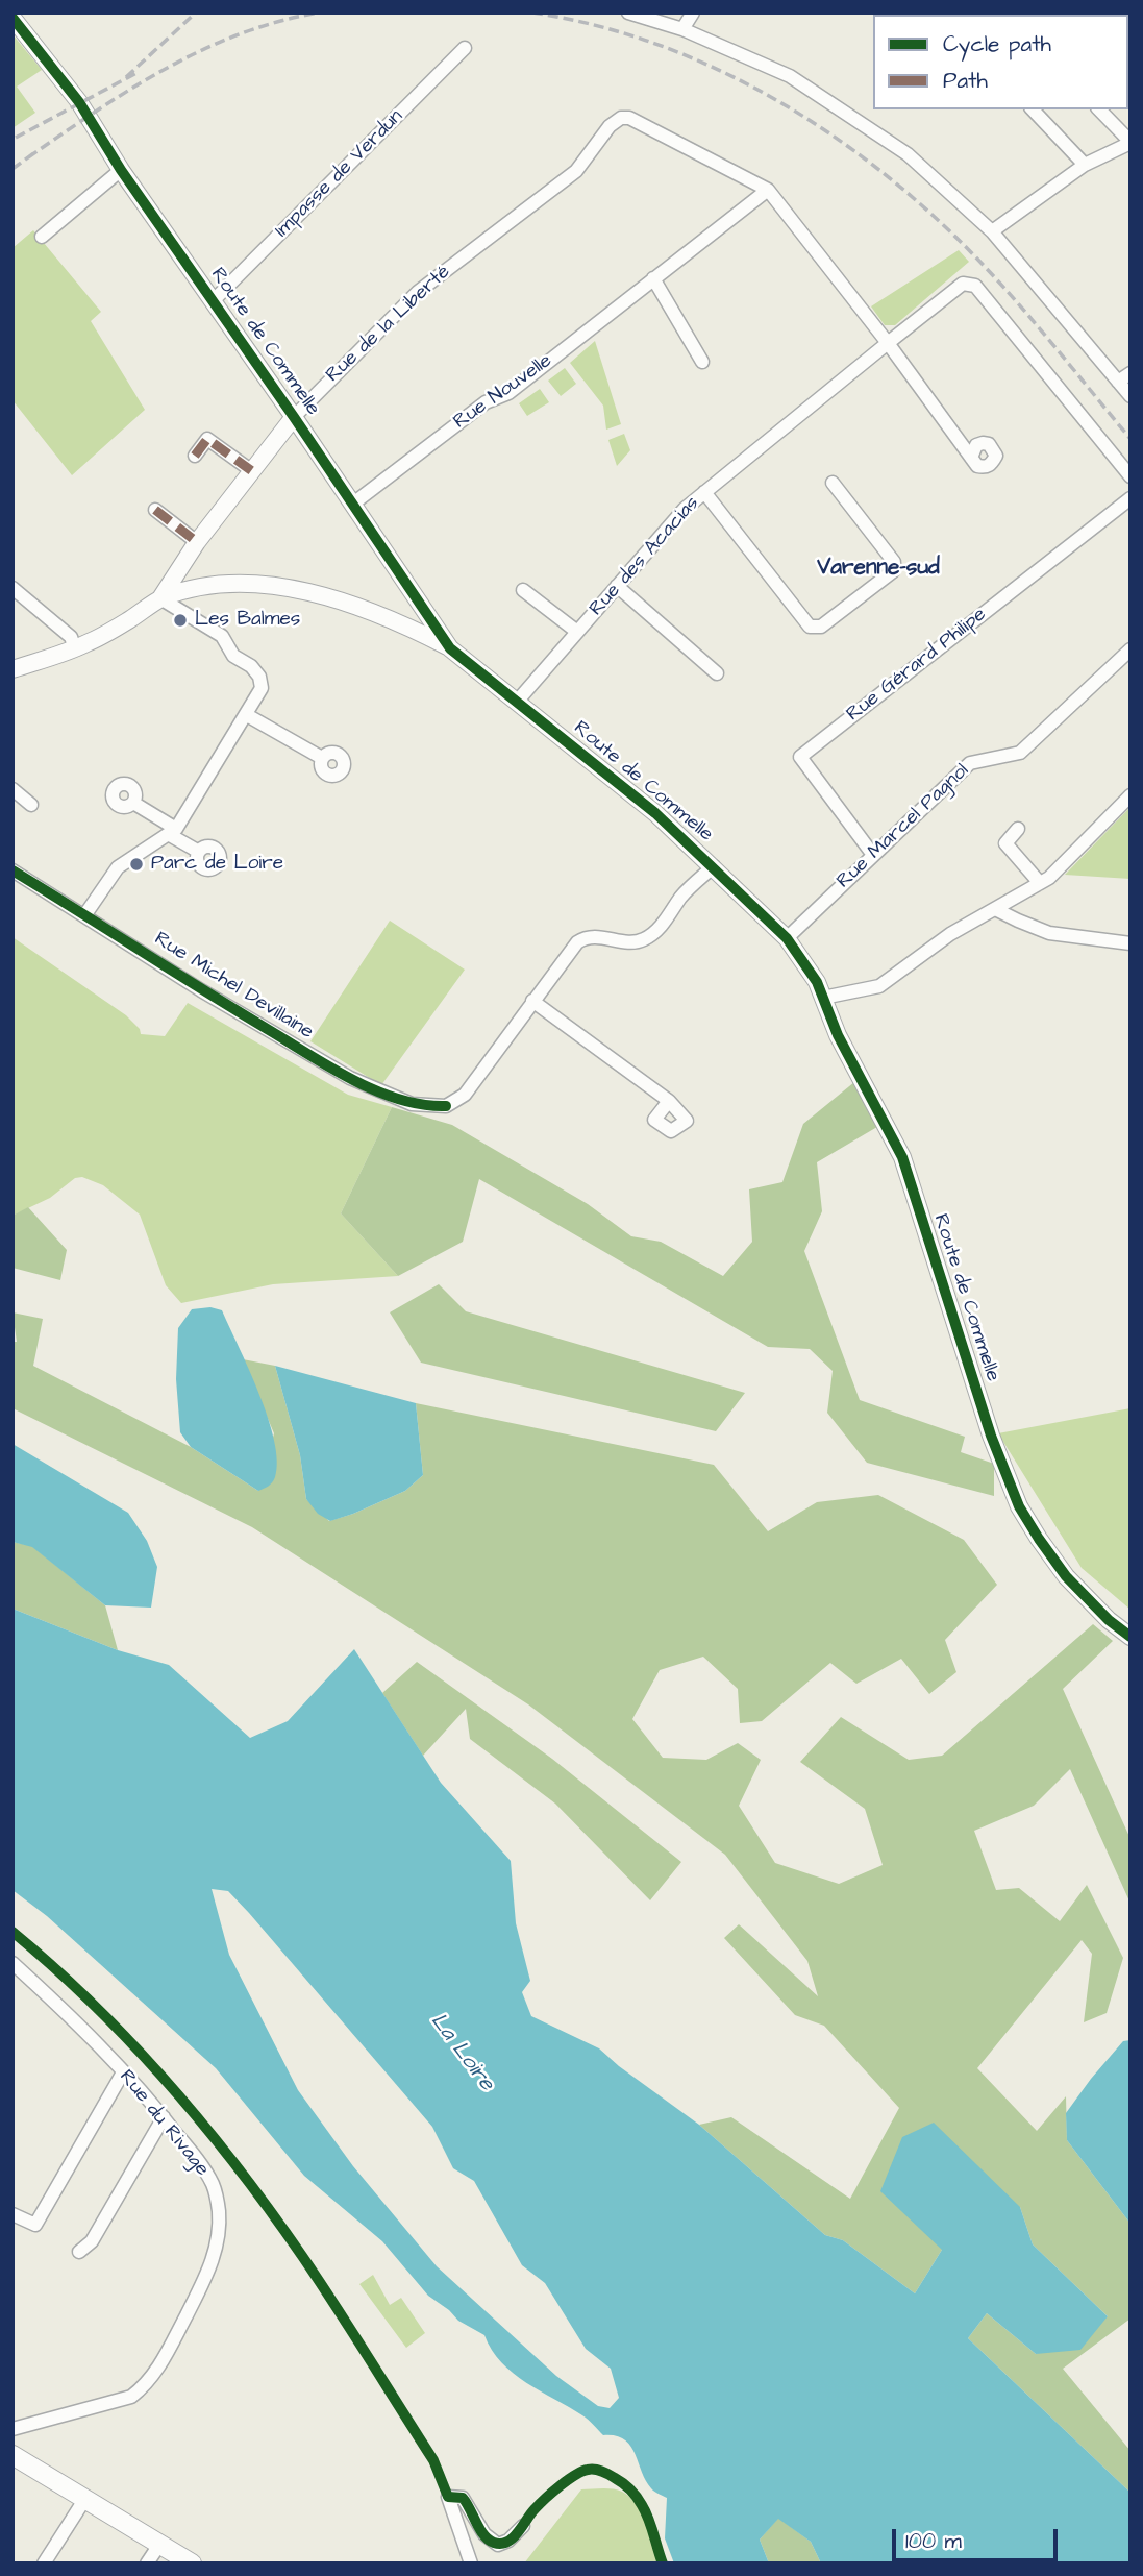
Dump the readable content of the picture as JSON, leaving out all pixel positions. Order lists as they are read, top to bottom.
{
  "streets": {
    "street": [
      "Impasse de Verdun",
      "Rue de la Liberté",
      "Route de Commelle",
      "Rue Nouvelle",
      "Rue des Acacias",
      "Rue Gérard Philipe",
      "Rue Marcel Pagnol",
      "Rue Michel Devillaine",
      "Rue du Rivage"
    ]
  },
  "crossings": [
    ["Impasse de Verdun", "Route de Commelle"],
    ["Rue de la Liberté", "Route de Commelle"],
    ["Rue de la Liberté", "Rue Nouvelle"],
    ["Route de Commelle", "Rue Nouvelle"],
    ["Route de Commelle", "Rue des Acacias"],
    ["Route de Commelle", "Rue Marcel Pagnol"],
    ["Route de Commelle", "Rue Michel Devillaine"],
    ["Rue Gérard Philipe", "Rue Marcel Pagnol"]
  ],
  "districts": ["Varenne-sud"],
  "water": ["La Loire"],
  "places": ["Les Balmes", "Parc de Loire"],
  "legend": ["Cycle path", "Path"],
  "scale_bar": "100 m"
}
